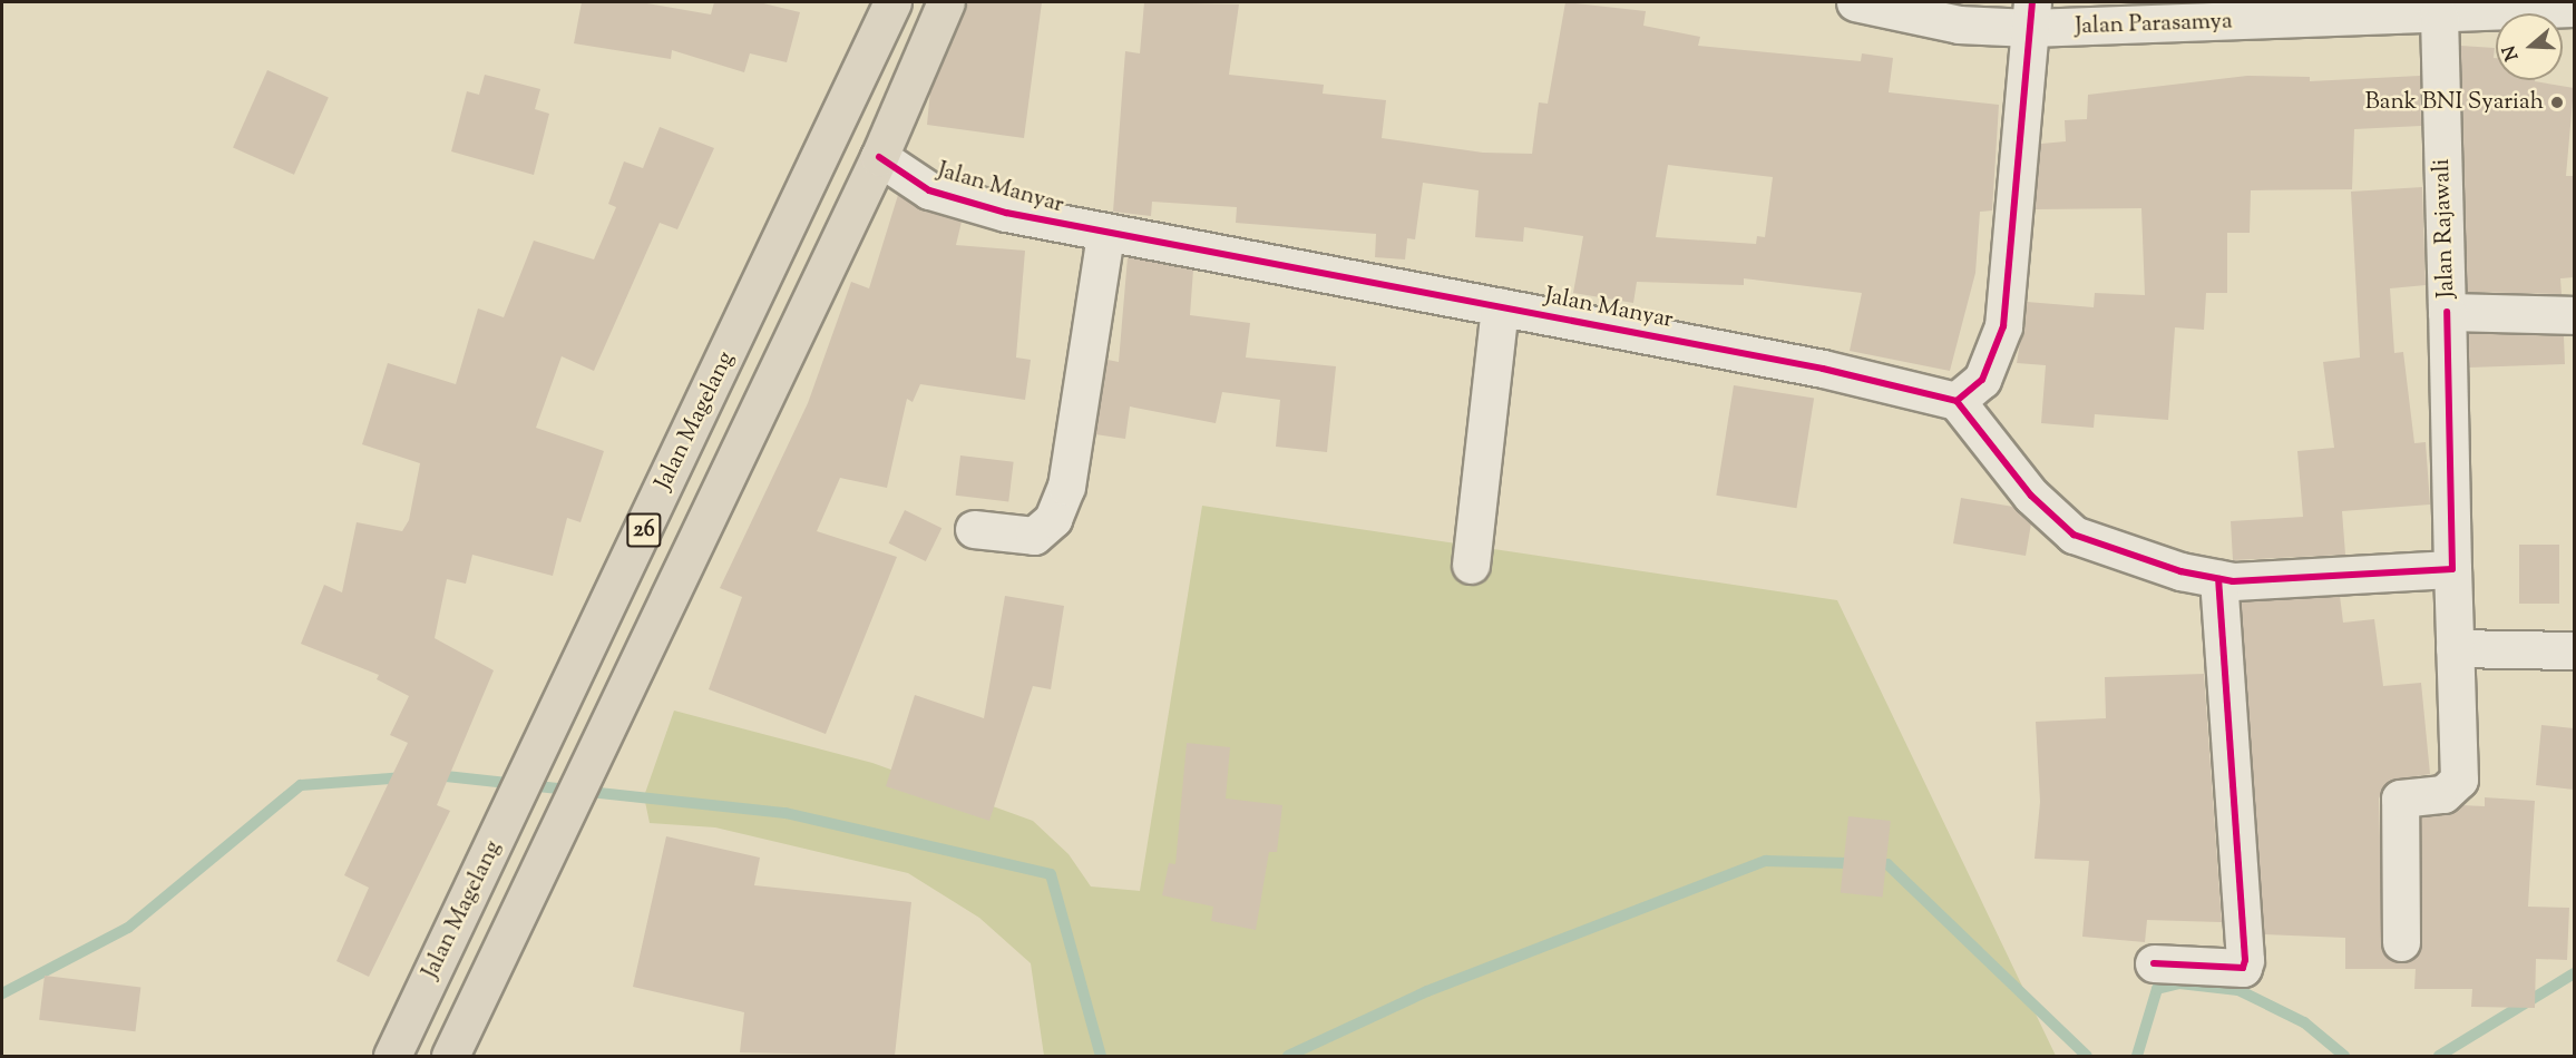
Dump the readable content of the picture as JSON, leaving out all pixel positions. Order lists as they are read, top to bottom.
{
  "streets": {
    "highway": ["Jalan Magelang", "26"],
    "street": ["Jalan Parasamya", "Jalan Manyar", "Jalan Rajawali"]
  },
  "crossings": [
    ["Jalan Parasamya", "Jalan Rajawali"],
    ["Jalan Manyar", "26"]
  ],
  "places": ["Bank BNI Syariah"],
  "north": "left"
}
